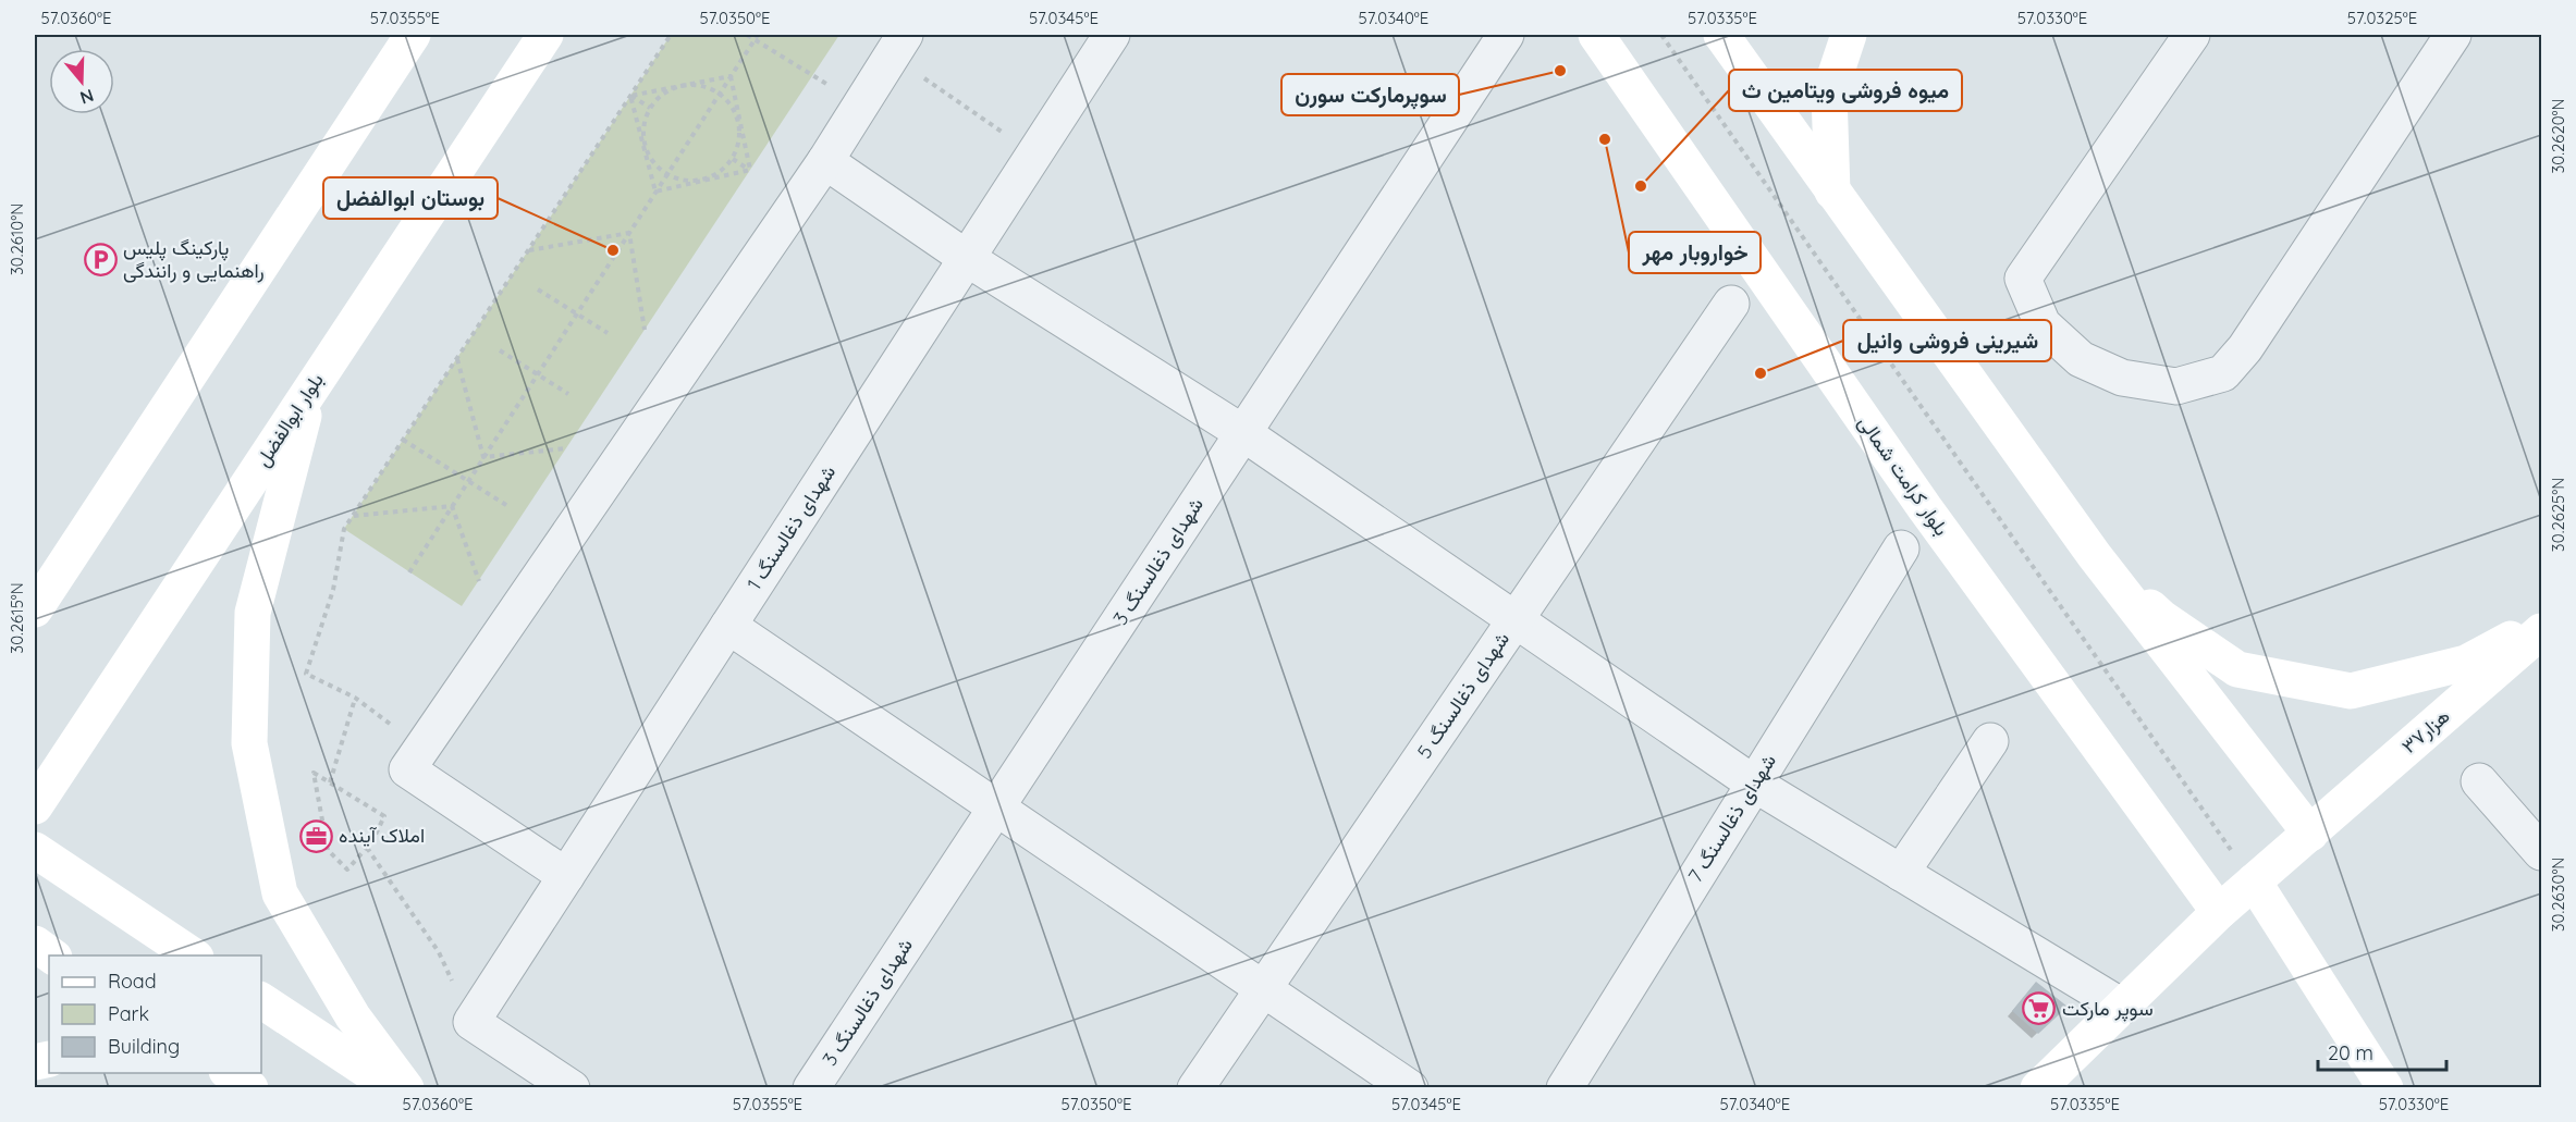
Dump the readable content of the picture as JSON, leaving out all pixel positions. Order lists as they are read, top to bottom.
{
  "streets": {
    "street": [
      "بلوار ابوالفضل",
      "بلوار کرامت شمالی",
      "شهدای ذغالسنگ 1",
      "شهدای ذغالسنگ 3",
      "شهدای ذغالسنگ 5",
      "هزار۳۷",
      "شهدای ذغالسنگ 7"
    ]
  },
  "crossings": [
    ["بلوار کرامت شمالی", "هزار۳۷"]
  ],
  "places": {
    "other": [
      "سوپرمارکت سورن",
      "خواروبار مهر",
      "میوه فروشی ویتامین ث",
      "بوستان ابوالفضل",
      "شیرینی فروشی وانیل"
    ],
    "parking": ["پارکینگ پلیس راهنمایی و رانندگی"],
    "office": ["املاک آینده"],
    "supermarket": ["سوپر مارکت"]
  },
  "legend": ["Road", "Park", "Building"],
  "scale_bar": "20 m",
  "north": "bottom",
  "coordinates": [
    "57.0360°E",
    "57.0355°E",
    "57.0350°E",
    "57.0345°E",
    "57.0340°E",
    "57.0335°E",
    "57.0330°E",
    "57.0325°E",
    "30.2620°N",
    "30.2610°N",
    "30.2625°N",
    "30.2615°N",
    "30.2630°N"
  ]
}
